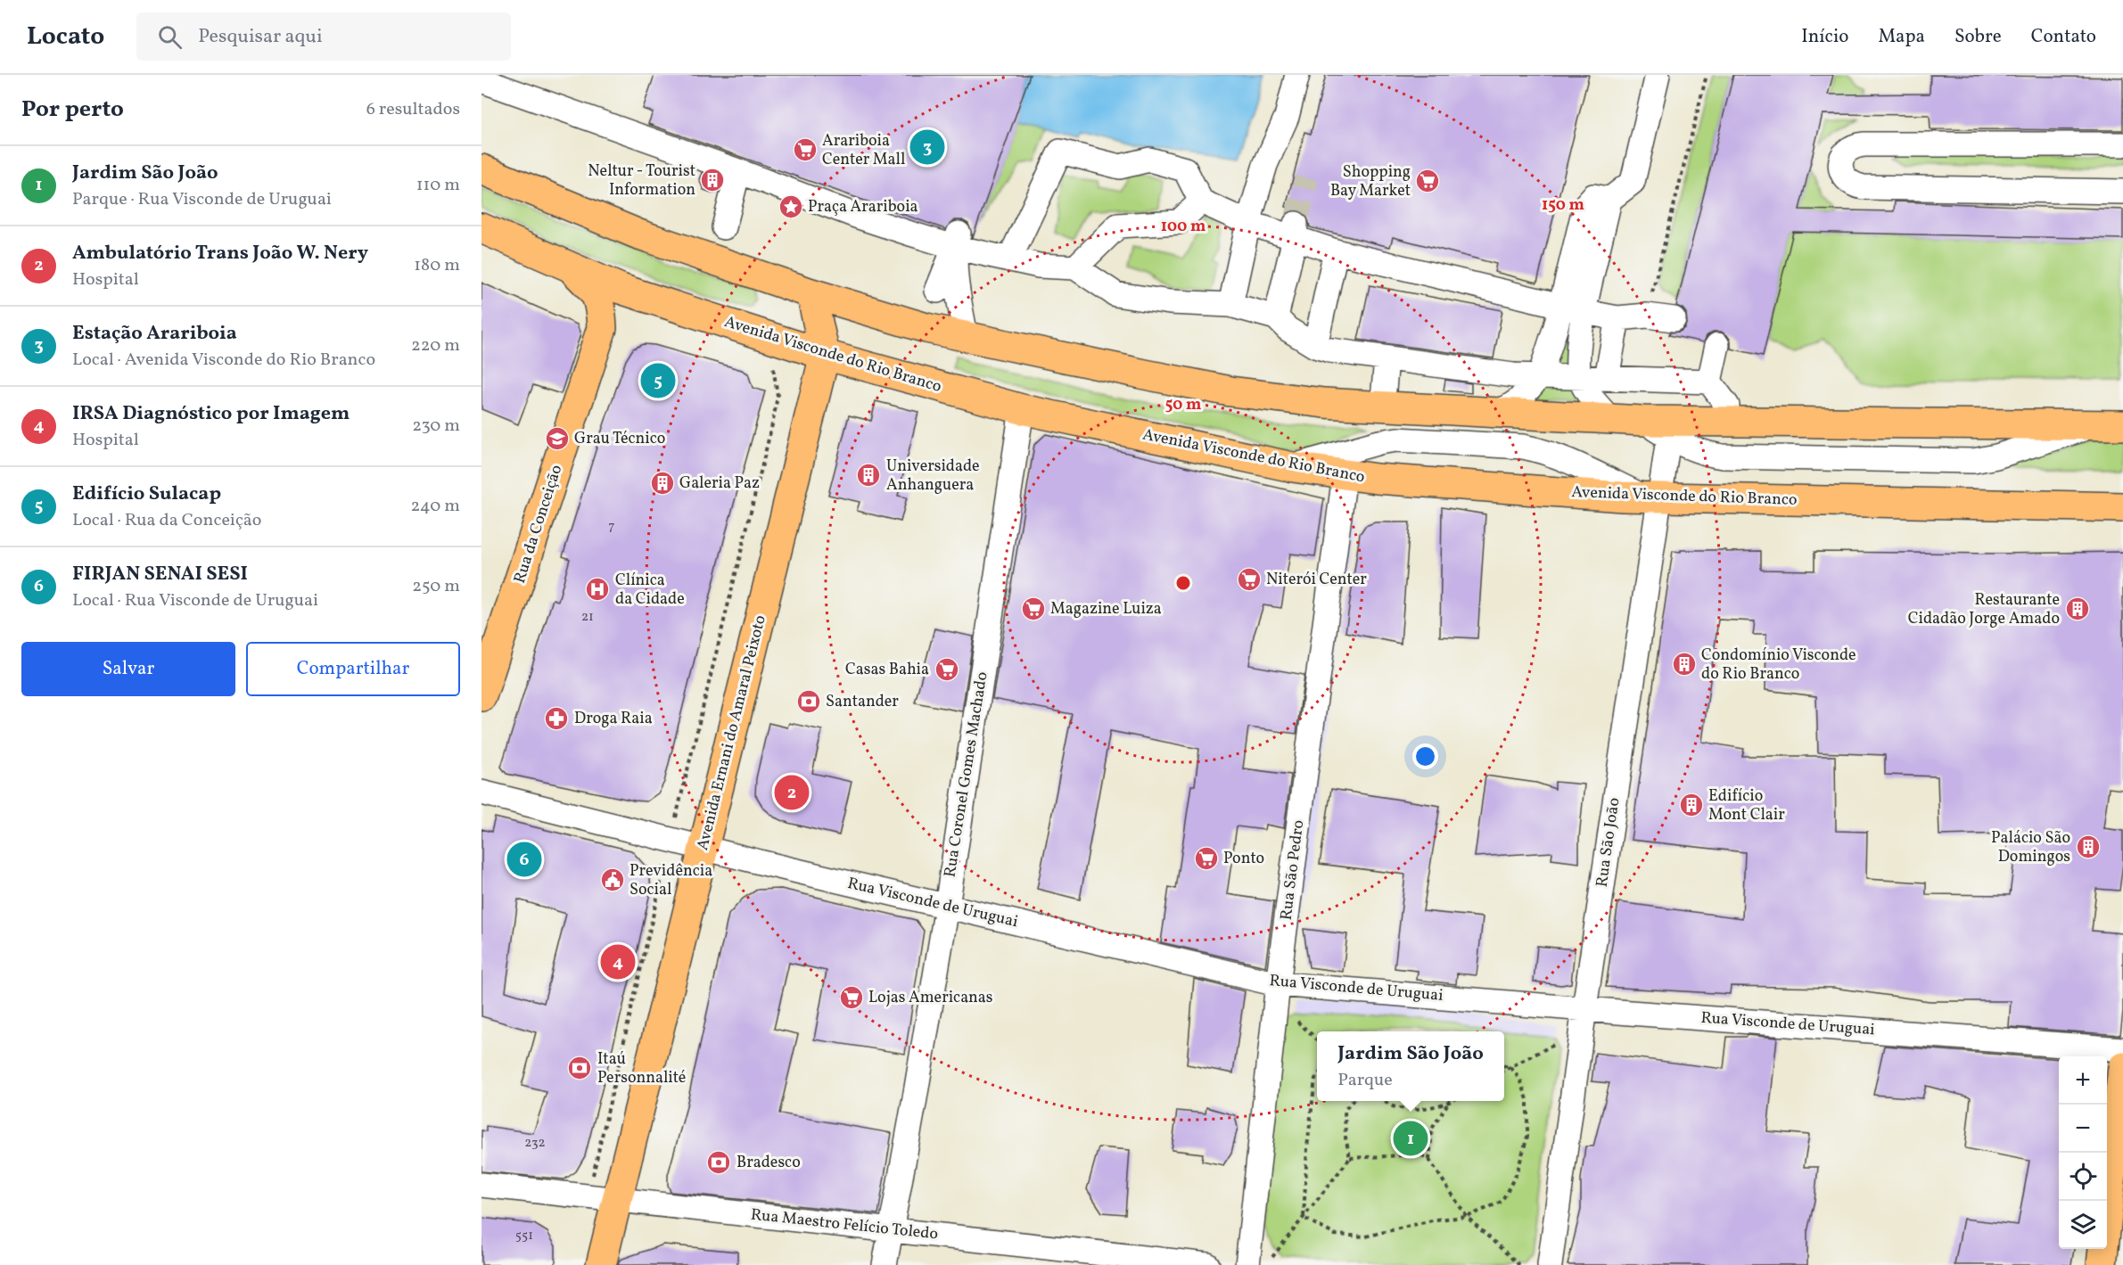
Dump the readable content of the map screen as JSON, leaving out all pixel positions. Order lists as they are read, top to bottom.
{
  "streets": {
    "main road": ["Avenida Visconde do Rio Branco", "Rua da Conceição", "Avenida Ernani do Amaral Peixoto"],
    "street": [
      "Rua Coronel Gomes Machado",
      "Rua São João",
      "Rua São Pedro",
      "Rua Visconde de Uruguai",
      "Rua Maestro Felício Toledo"
    ]
  },
  "crossings": [
    ["Avenida Visconde do Rio Branco", "Rua da Conceição"],
    ["Avenida Visconde do Rio Branco", "Avenida Ernani do Amaral Peixoto"],
    ["Avenida Visconde do Rio Branco", "Rua Coronel Gomes Machado"],
    ["Avenida Visconde do Rio Branco", "Rua São João"],
    ["Avenida Visconde do Rio Branco", "Rua São Pedro"],
    ["Avenida Ernani do Amaral Peixoto", "Rua Visconde de Uruguai"],
    ["Avenida Ernani do Amaral Peixoto", "Rua Maestro Felício Toledo"],
    ["Rua Coronel Gomes Machado", "Rua Visconde de Uruguai"],
    ["Rua Coronel Gomes Machado", "Rua Maestro Felício Toledo"],
    ["Rua São João", "Rua Visconde de Uruguai"],
    ["Rua São Pedro", "Rua Visconde de Uruguai"]
  ],
  "places": {
    "supermarket": [
      "Arariboia Center Mall",
      "Shopping Bay Market",
      "Niterói Center",
      "Magazine Luiza",
      "Casas Bahia",
      "Ponto",
      "Lojas Americanas"
    ],
    "building": [
      "Neltur - Tourist Information",
      "Universidade Anhanguera",
      "Galeria Paz",
      "Restaurante Cidadão Jorge Amado",
      "Condomínio Visconde do Rio Branco",
      "Edifício Mont Clair",
      "Palácio São Domingos"
    ],
    "place": ["Praça Arariboia"],
    "school or university": ["Grau Técnico"],
    "hospital": ["Clínica da Cidade"],
    "bank": ["Santander", "Itaú Personnalité", "Bradesco"],
    "pharmacy": ["Droga Raia"],
    "public building": ["Previdência Social"]
  },
  "house_numbers": [
    "7",
    "21",
    "232",
    "551"
  ],
  "page": {
    "header": "Locato",
    "search": "Pesquisar aqui",
    "nav": [
      "Início",
      "Mapa",
      "Sobre",
      "Contato"
    ],
    "heading": ["Por perto", "6 resultados"],
    "pins": [
      "3",
      "5",
      "2",
      "6",
      "4",
      "1"
    ],
    "list": [
      {
        "mark": "1",
        "name": "Jardim São João",
        "note": "Parque · Rua Visconde de Uruguai",
        "value": "110 m"
      },
      {
        "mark": "2",
        "name": "Ambulatório Trans João W. Nery",
        "note": "Hospital",
        "value": "180 m"
      },
      {
        "mark": "3",
        "name": "Estação Arariboia",
        "note": "Local · Avenida Visconde do Rio Branco",
        "value": "220 m"
      },
      {
        "mark": "4",
        "name": "IRSA Diagnóstico por Imagem",
        "note": "Hospital",
        "value": "230 m"
      },
      {
        "mark": "5",
        "name": "Edifício Sulacap",
        "note": "Local · Rua da Conceição",
        "value": "240 m"
      },
      {
        "mark": "6",
        "name": "FIRJAN SENAI SESI",
        "note": "Local · Rua Visconde de Uruguai",
        "value": "250 m"
      }
    ],
    "buttons": ["Salvar", "Compartilhar"],
    "popup": ["Jardim São João", "Parque"],
    "map_buttons": ["+", "−"]
  },
  "rings": ["150 m", "100 m", "50 m"]
}
